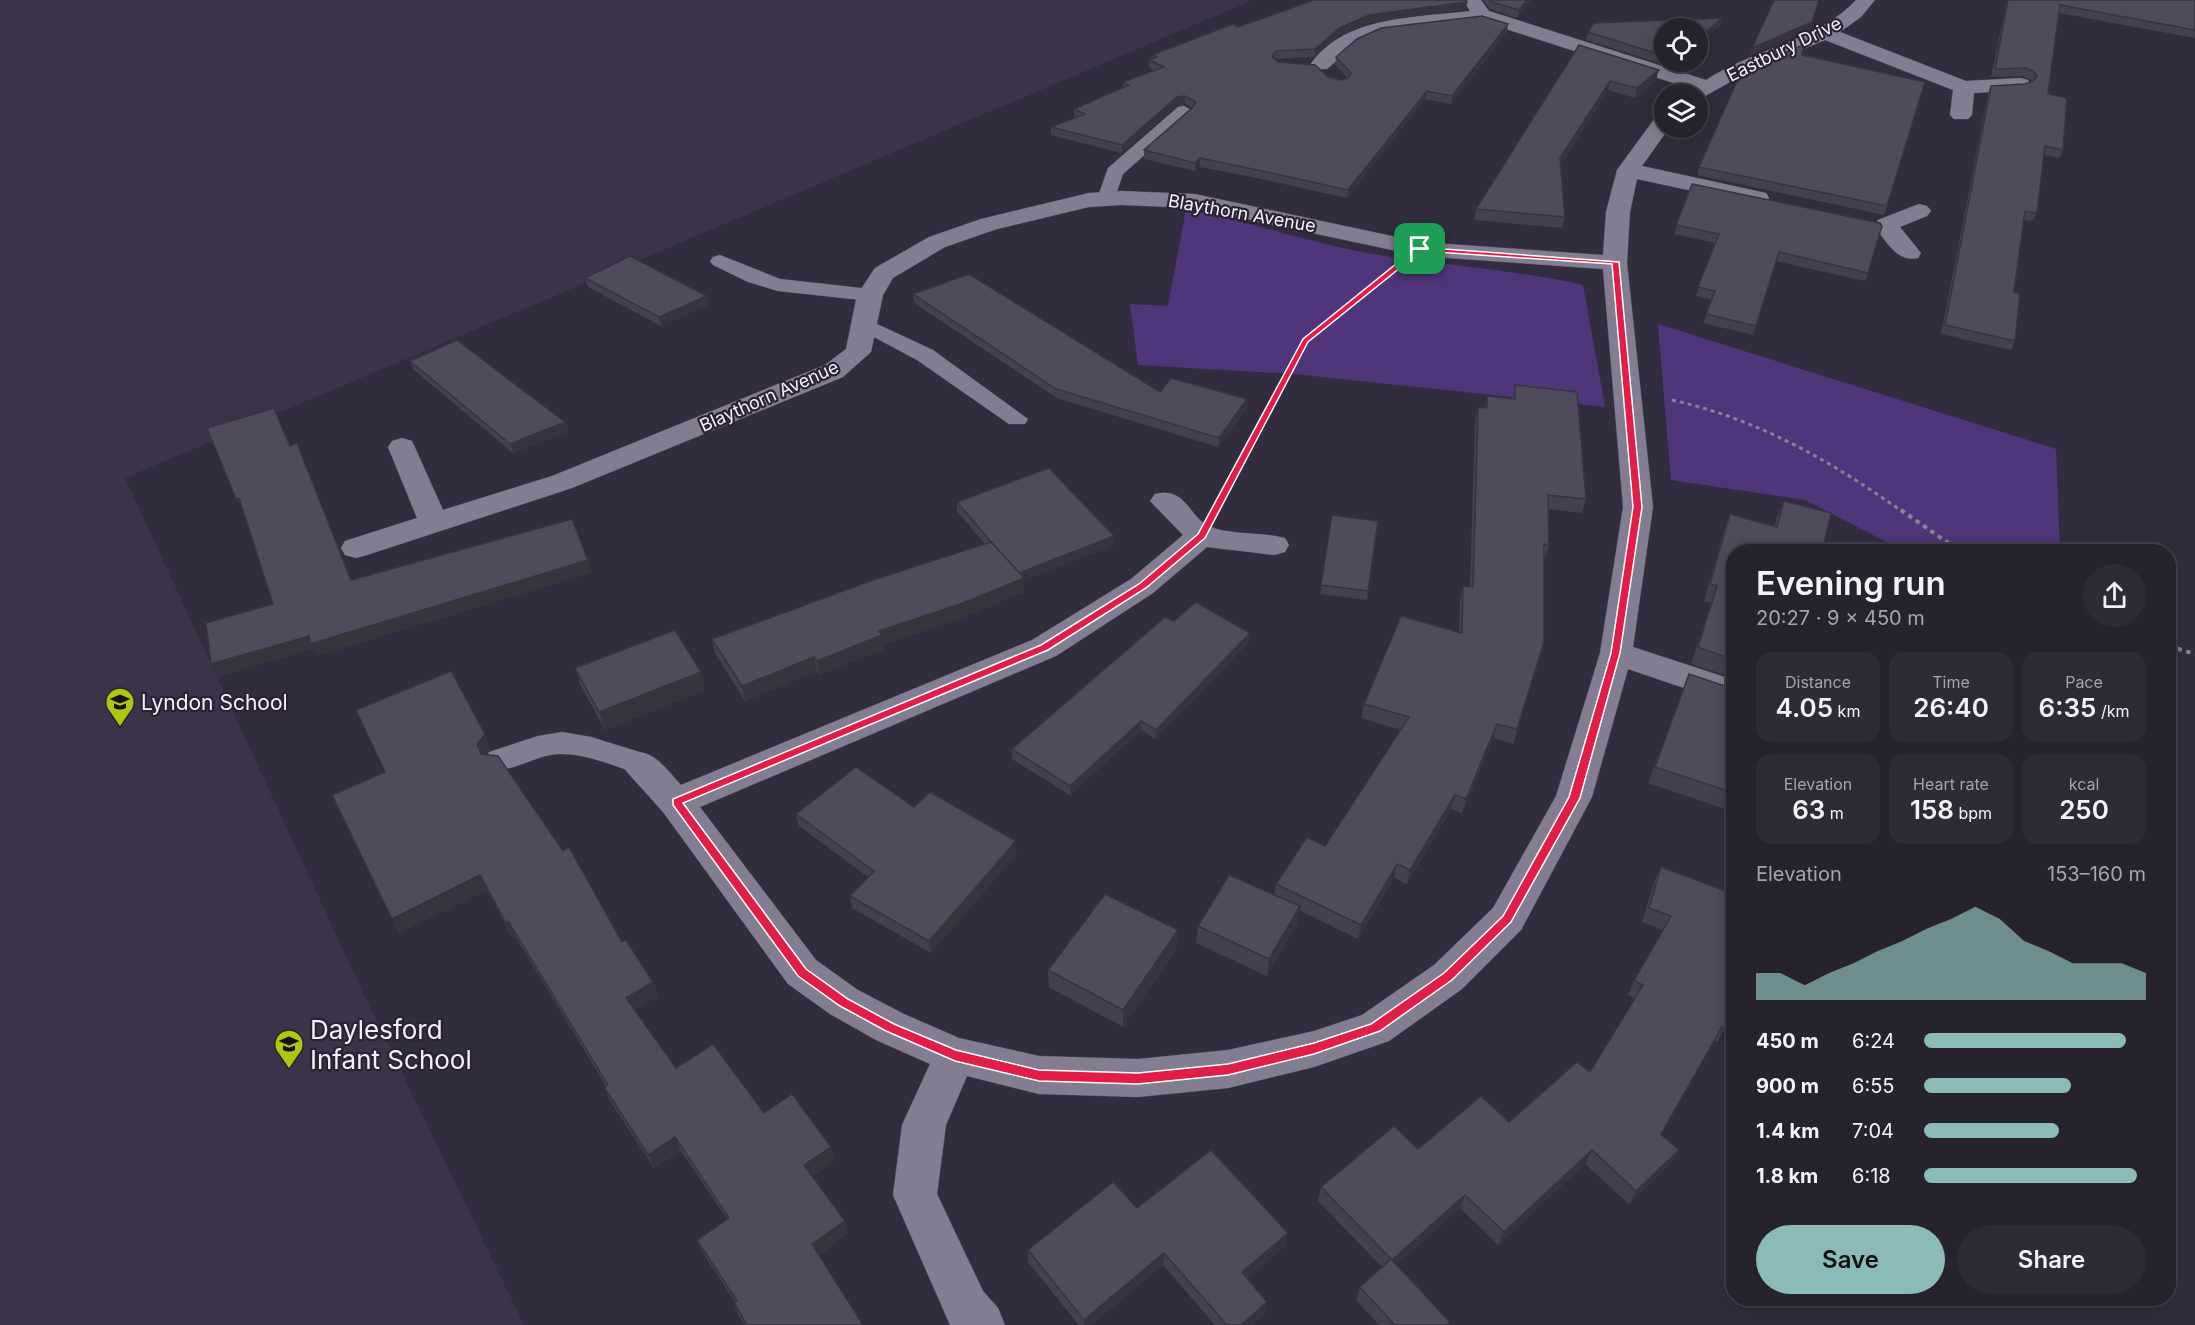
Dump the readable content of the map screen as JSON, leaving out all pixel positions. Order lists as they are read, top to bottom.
{
  "streets": {
    "street": ["Eastbury Drive", "Blaythorn Avenue"]
  },
  "places": {
    "school or university": ["Lyndon School", "Daylesford Infant School"]
  },
  "page": {
    "heading": ["Evening run", "20:27 · 9 × 450 m"],
    "stats": [
      ["Distance", "4.05 km"],
      ["Time", "26:40"],
      ["Pace", "6:35 /km"],
      ["Elevation", "63 m"],
      ["Heart rate", "158 bpm"],
      ["kcal", "250"]
    ],
    "chart": ["Elevation", "153–160 m"],
    "list": [
      {
        "name": "450 m",
        "note": "6:24"
      },
      {
        "name": "900 m",
        "note": "6:55"
      },
      {
        "name": "1.4 km",
        "note": "7:04"
      },
      {
        "name": "1.8 km",
        "note": "6:18"
      }
    ],
    "buttons": ["Save", "Share"]
  }
}
